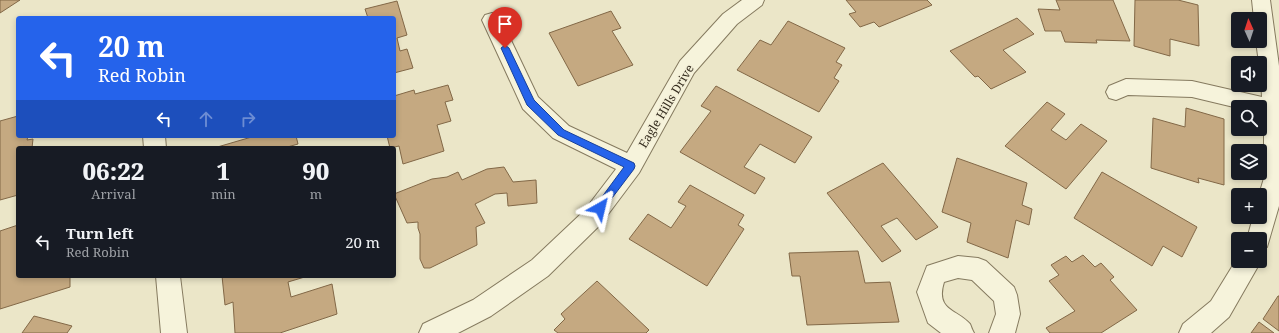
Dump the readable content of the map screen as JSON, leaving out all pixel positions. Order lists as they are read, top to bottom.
{
  "streets": {
    "street": ["Eagle Hills Drive"]
  },
  "north": "top",
  "page": {
    "map_buttons": ["+", "−"],
    "turn": ["20 m", "Red Robin"],
    "eta": [
      "06:22",
      "Arrival",
      "1",
      "min",
      "90",
      "m"
    ],
    "list": [
      {
        "name": "Turn left",
        "note": "Red Robin",
        "value": "20 m"
      }
    ]
  }
}
